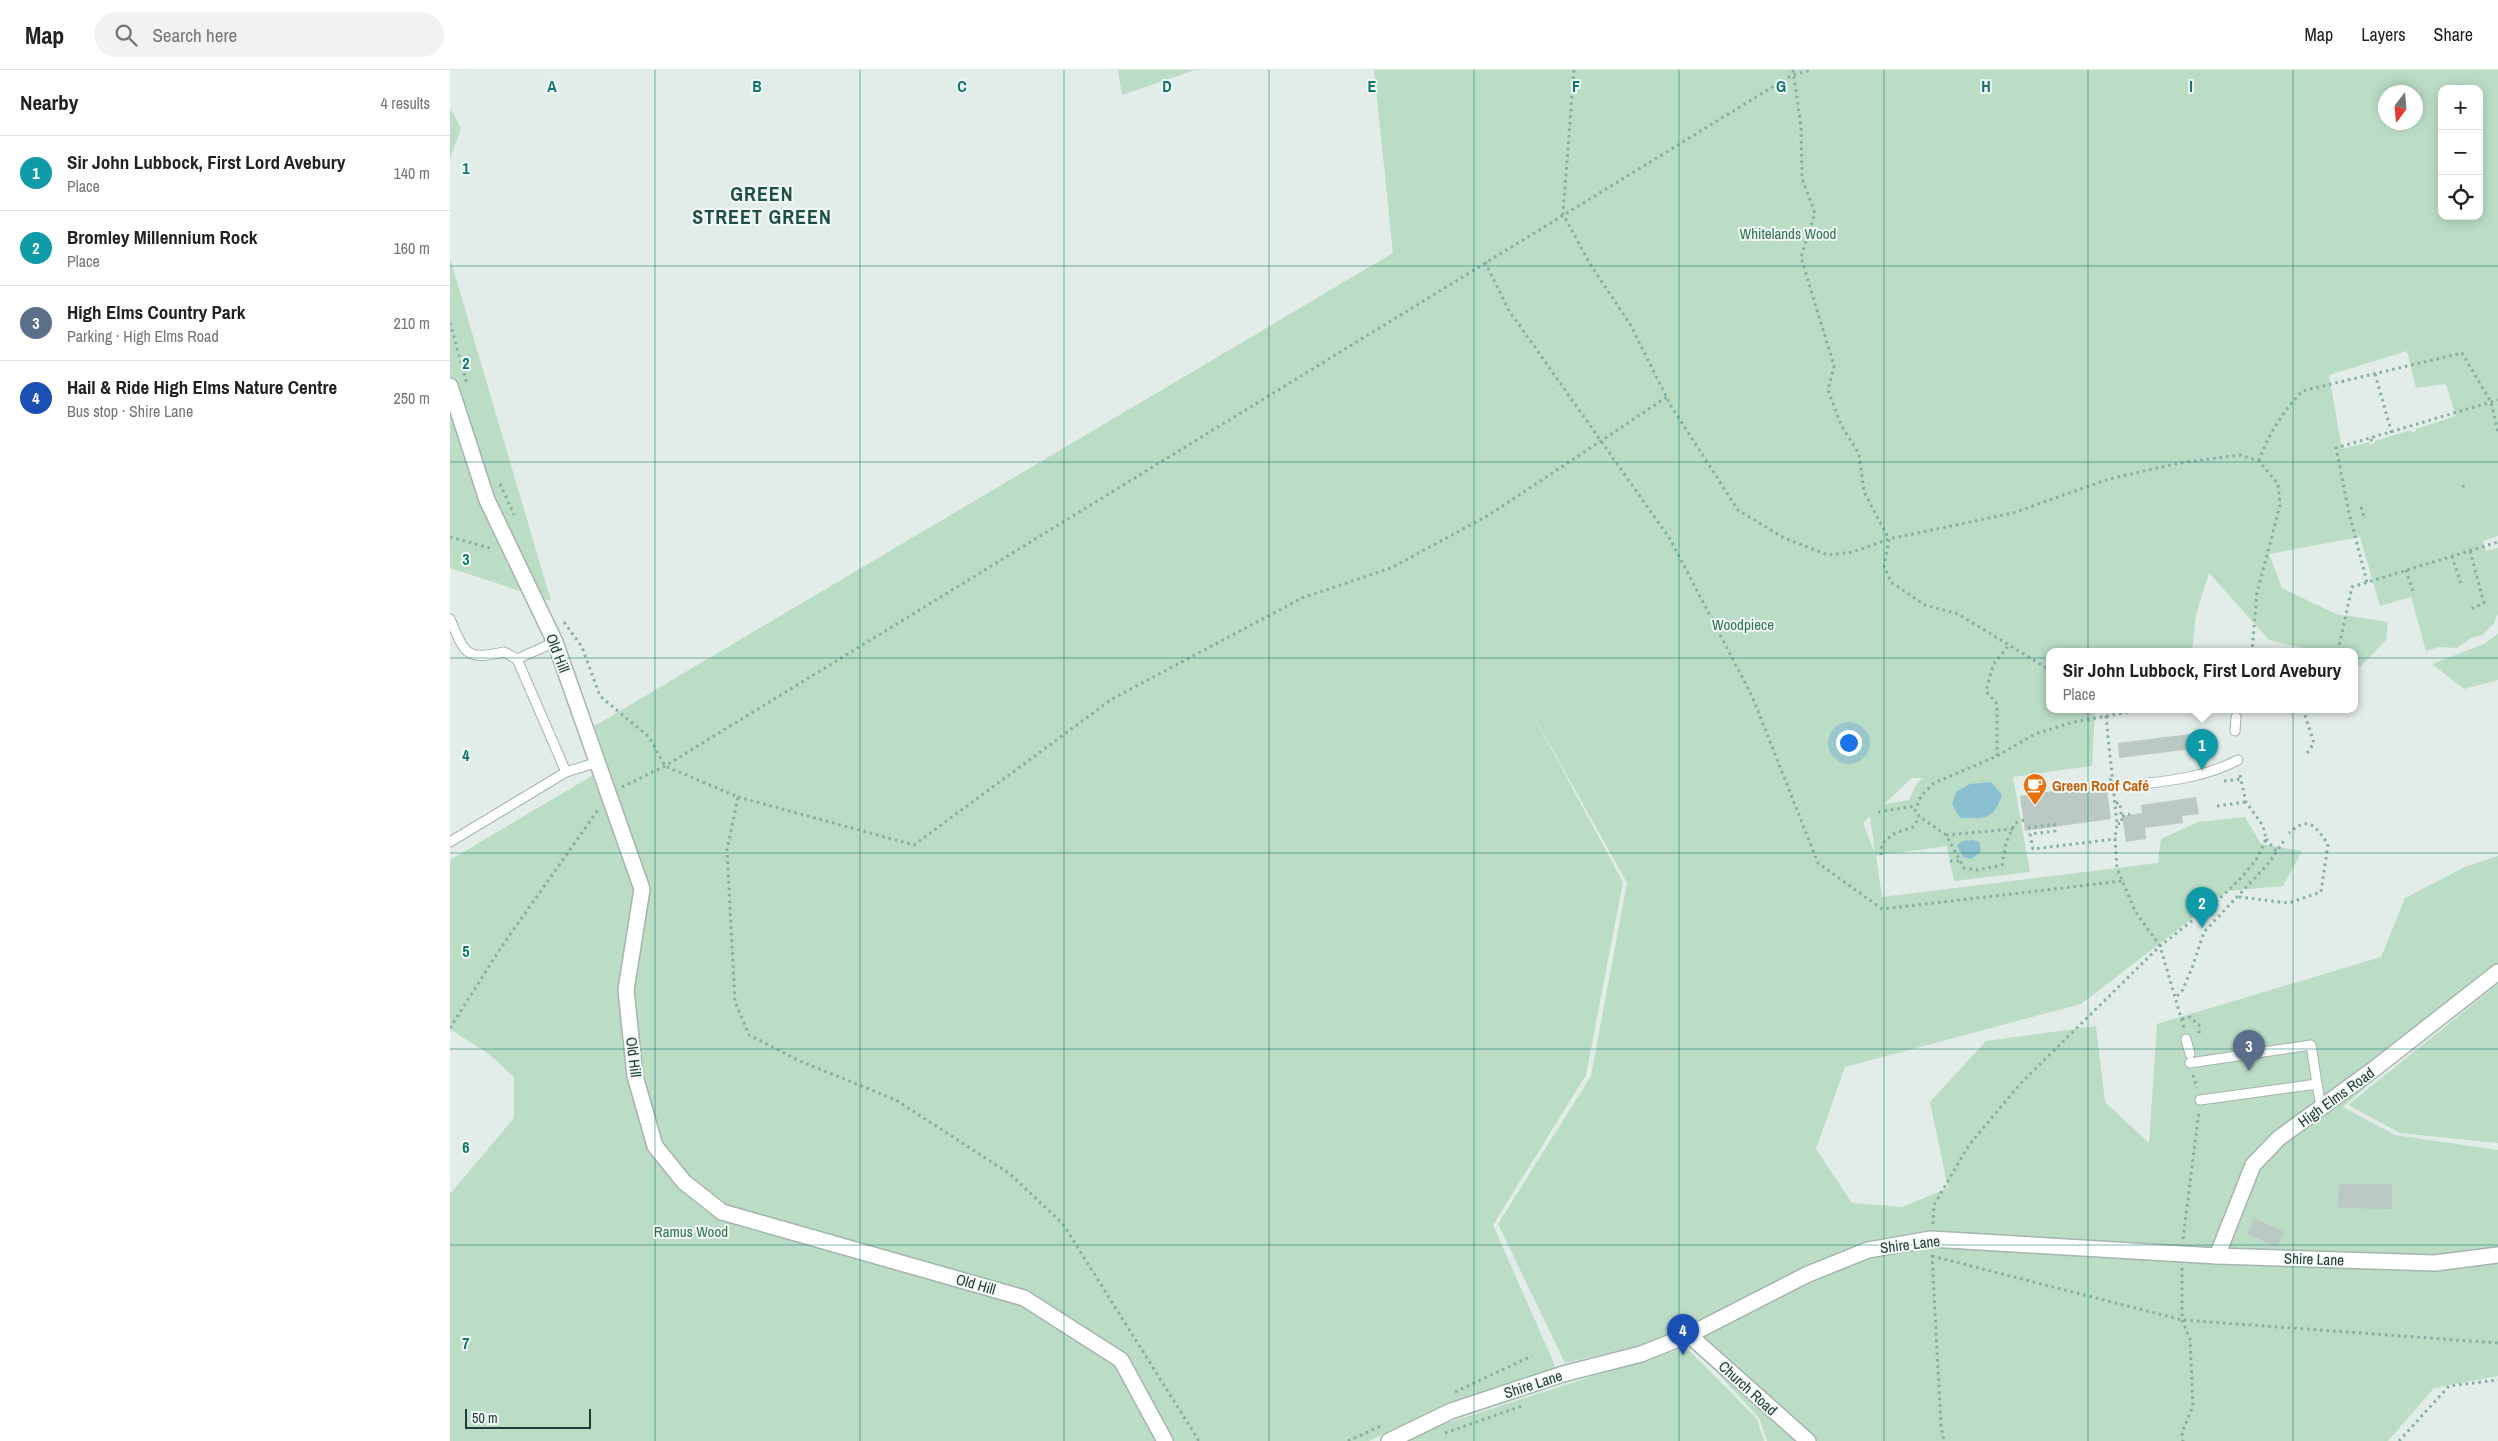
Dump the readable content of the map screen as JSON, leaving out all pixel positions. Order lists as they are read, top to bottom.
{
  "streets": {
    "street": [
      "Old Hill",
      "High Elms Road",
      "Shire Lane",
      "Church Road"
    ]
  },
  "crossings": [
    ["High Elms Road", "Shire Lane"],
    ["Shire Lane", "Church Road"]
  ],
  "districts": ["GREEN STREET GREEN"],
  "parks": ["Whitelands Wood", "Woodpiece", "Ramus Wood"],
  "places": {
    "cafe": ["Green Roof Café"]
  },
  "scale_bar": "50 m",
  "north": "bottom",
  "page": {
    "header": "Map",
    "search": "Search here",
    "nav": ["Map", "Layers", "Share"],
    "heading": ["Nearby", "4 results"],
    "map_buttons": ["+", "−"],
    "list": [
      {
        "mark": "1",
        "name": "Sir John Lubbock, First Lord Avebury",
        "note": "Place",
        "value": "140 m"
      },
      {
        "mark": "2",
        "name": "Bromley Millennium Rock",
        "note": "Place",
        "value": "160 m"
      },
      {
        "mark": "3",
        "name": "High Elms Country Park",
        "note": "Parking · High Elms Road",
        "value": "210 m"
      },
      {
        "mark": "4",
        "name": "Hail & Ride High Elms Nature Centre",
        "note": "Bus stop · Shire Lane",
        "value": "250 m"
      }
    ],
    "popup": ["Sir John Lubbock, First Lord Avebury", "Place"],
    "pins": [
      "1",
      "2",
      "3",
      "4"
    ],
    "scale": "50 m"
  },
  "grid": {
    "columns": [
      "A",
      "B",
      "C",
      "D",
      "E",
      "F",
      "G",
      "H",
      "I"
    ],
    "rows": [
      "1",
      "2",
      "3",
      "4",
      "5",
      "6",
      "7"
    ]
  }
}
